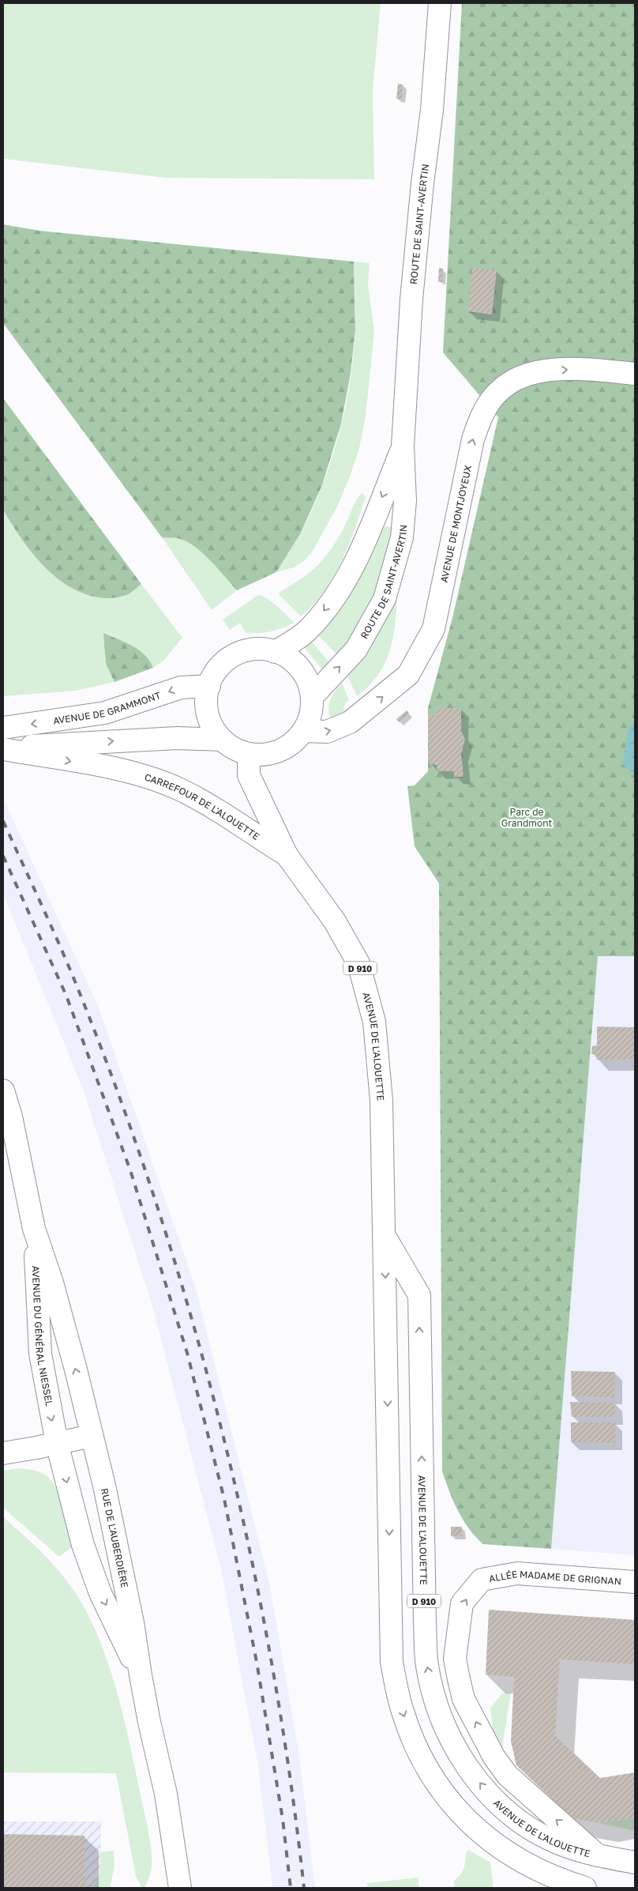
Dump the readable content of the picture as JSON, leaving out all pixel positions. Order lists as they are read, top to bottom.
{
  "streets": {
    "main road": [
      "ROUTE DE SAINT-AVERTIN",
      "AVENUE DE MONTJOYEUX",
      "AVENUE DE GRAMMONT",
      "CARREFOUR DE L'ALOUETTE",
      "D 910",
      "AVENUE DE L'ALOUETTE",
      "AVENUE DU GÉNÉRAL NIESSEL",
      "RUE DE L'AUBERDIÈRE",
      "ALLÉE MADAME DE GRIGNAN"
    ]
  },
  "crossings": [
    ["ROUTE DE SAINT-AVERTIN", "AVENUE DE MONTJOYEUX"],
    ["ROUTE DE SAINT-AVERTIN", "AVENUE DE GRAMMONT"],
    ["ROUTE DE SAINT-AVERTIN", "CARREFOUR DE L'ALOUETTE"],
    ["AVENUE DE MONTJOYEUX", "AVENUE DE GRAMMONT"],
    ["AVENUE DE MONTJOYEUX", "CARREFOUR DE L'ALOUETTE"],
    ["AVENUE DE GRAMMONT", "CARREFOUR DE L'ALOUETTE"],
    ["CARREFOUR DE L'ALOUETTE", "AVENUE DE L'ALOUETTE"],
    ["AVENUE DE L'ALOUETTE", "ALLÉE MADAME DE GRIGNAN"],
    ["AVENUE DU GÉNÉRAL NIESSEL", "RUE DE L'AUBERDIÈRE"]
  ],
  "one_way": ["AVENUE DE MONTJOYEUX", "AVENUE DE GRAMMONT", "CARREFOUR DE L'ALOUETTE"],
  "parks": ["Parc de Grandmont"]
}
